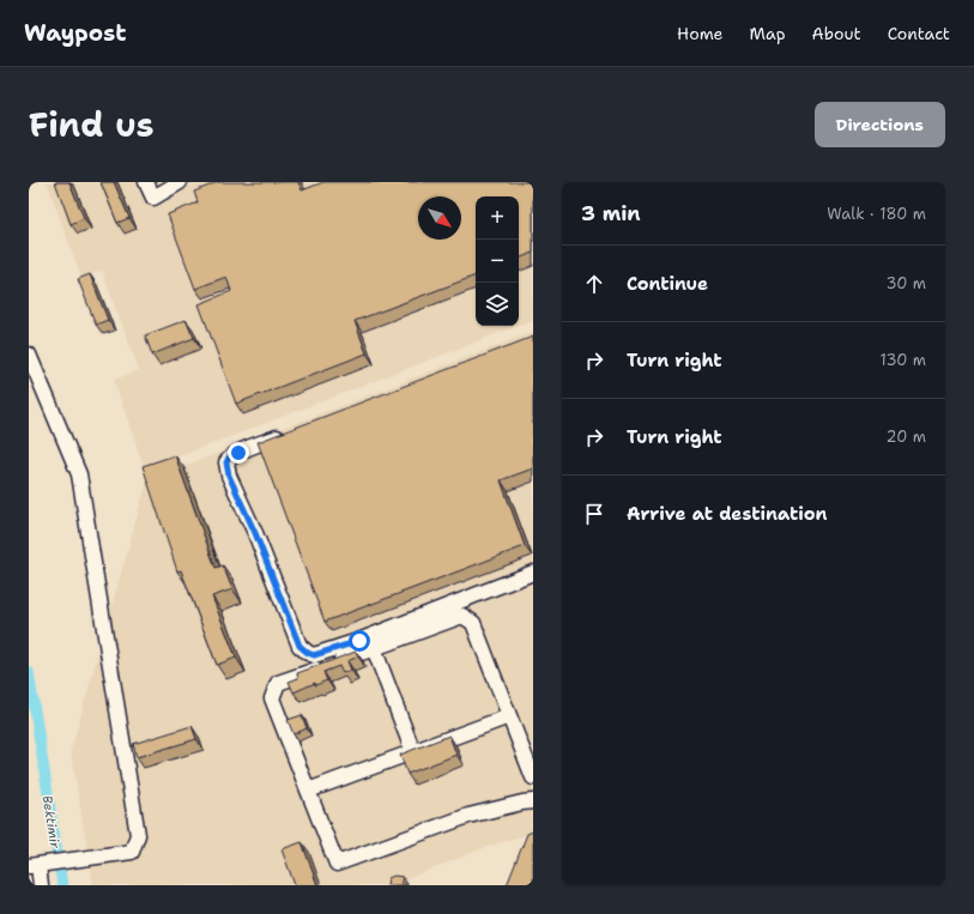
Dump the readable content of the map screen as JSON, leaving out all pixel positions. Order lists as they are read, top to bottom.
{
  "water": ["Bektimir"],
  "north": "bottom right",
  "page": {
    "header": "Waypost",
    "nav": [
      "Home",
      "Map",
      "About",
      "Contact"
    ],
    "title": "Find us",
    "buttons": "Directions",
    "heading": ["3 min", "Walk · 180 m"],
    "map_buttons": ["+", "−"],
    "list": [
      ["Continue", "30 m"],
      ["Turn right", "130 m"],
      ["Turn right", "20 m"],
      "Arrive at destination"
    ]
  }
}
